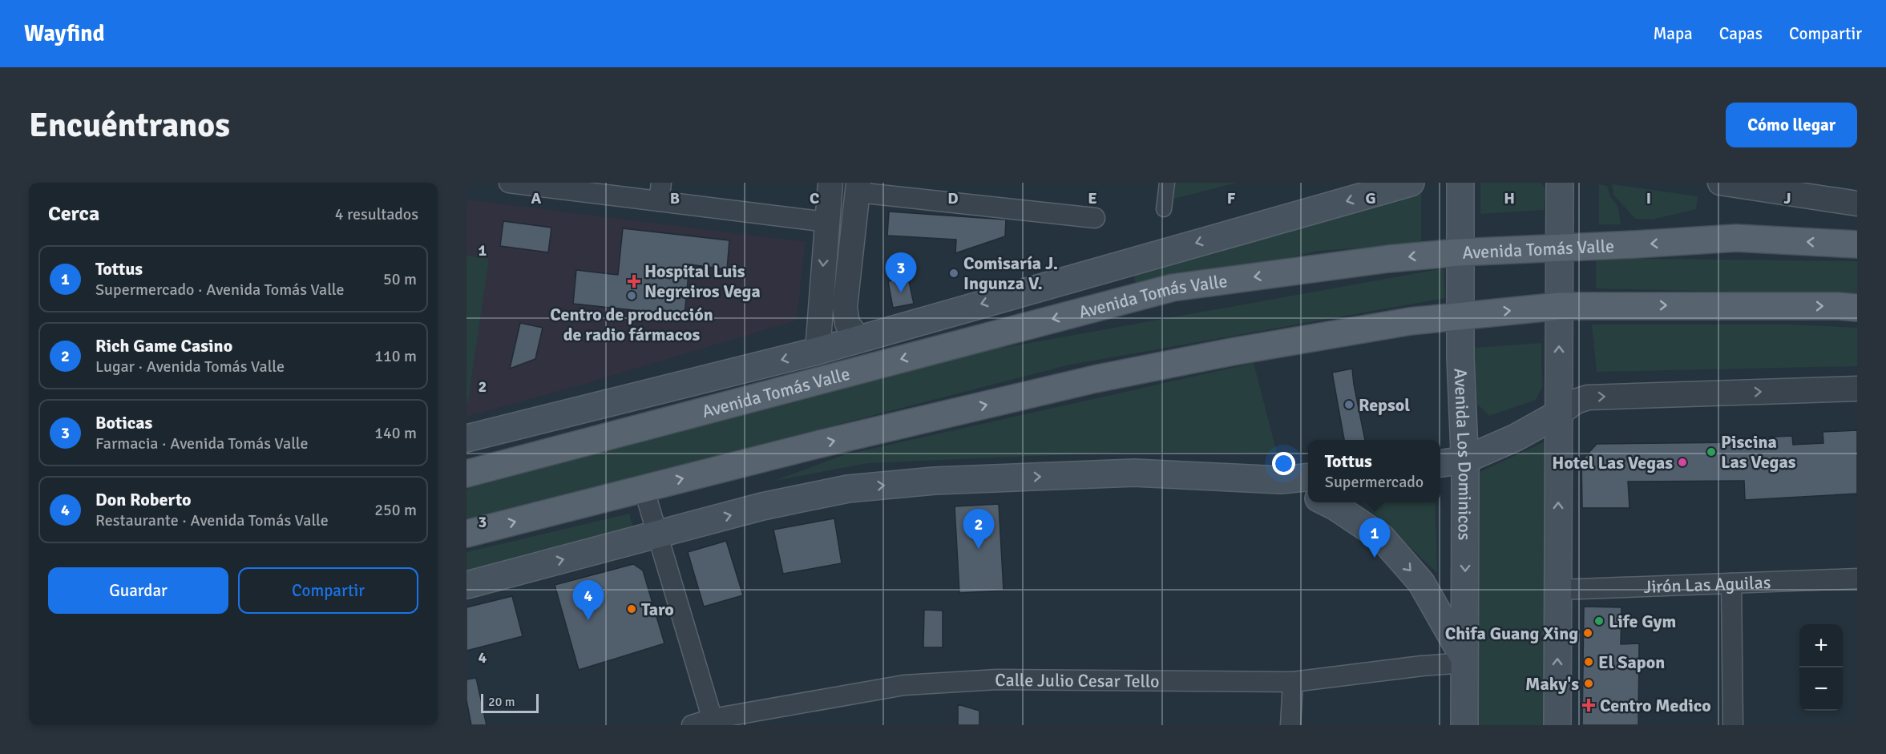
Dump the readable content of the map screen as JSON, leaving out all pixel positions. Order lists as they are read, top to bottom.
{
  "streets": {
    "main road": ["Avenida Tomás Valle", "Avenida Los Dominicos"],
    "street": ["Jirón Las Aguilas", "Calle Julio Cesar Tello"]
  },
  "crossings": [
    ["Avenida Tomás Valle", "Avenida Los Dominicos"],
    ["Avenida Los Dominicos", "Calle Julio Cesar Tello"]
  ],
  "places": {
    "other": [
      "Comisaría J. Ingunza V.",
      "Centro de producción de radio fármacos",
      "Repsol",
      "Piscina Las Vegas",
      "Hotel Las Vegas",
      "Taro",
      "Life Gym",
      "Chifa Guang Xing",
      "El Sapon",
      "Maky's"
    ],
    "health": ["Hospital Luis Negreiros Vega", "Centro Medico"]
  },
  "scale_bar": "20 m",
  "page": {
    "header": "Wayfind",
    "nav": ["Mapa", "Capas", "Compartir"],
    "buttons": [
      "Cómo llegar",
      ["Guardar", "Compartir"]
    ],
    "title": "Encuéntranos",
    "heading": ["Cerca", "4 resultados"],
    "list": [
      {
        "mark": "1",
        "name": "Tottus",
        "note": "Supermercado · Avenida Tomás Valle",
        "value": "50 m"
      },
      {
        "mark": "2",
        "name": "Rich Game Casino",
        "note": "Lugar · Avenida Tomás Valle",
        "value": "110 m"
      },
      {
        "mark": "3",
        "name": "Boticas",
        "note": "Farmacia · Avenida Tomás Valle",
        "value": "140 m"
      },
      {
        "mark": "4",
        "name": "Don Roberto",
        "note": "Restaurante · Avenida Tomás Valle",
        "value": "250 m"
      }
    ],
    "pins": [
      "3",
      "2",
      "1",
      "4"
    ],
    "popup": ["Tottus", "Supermercado"],
    "map_buttons": ["+", "−"],
    "scale": "20 m"
  },
  "grid": {
    "columns": [
      "A",
      "B",
      "C",
      "D",
      "E",
      "F",
      "G",
      "H",
      "I",
      "J"
    ],
    "rows": [
      "1",
      "2",
      "3",
      "4"
    ]
  }
}
